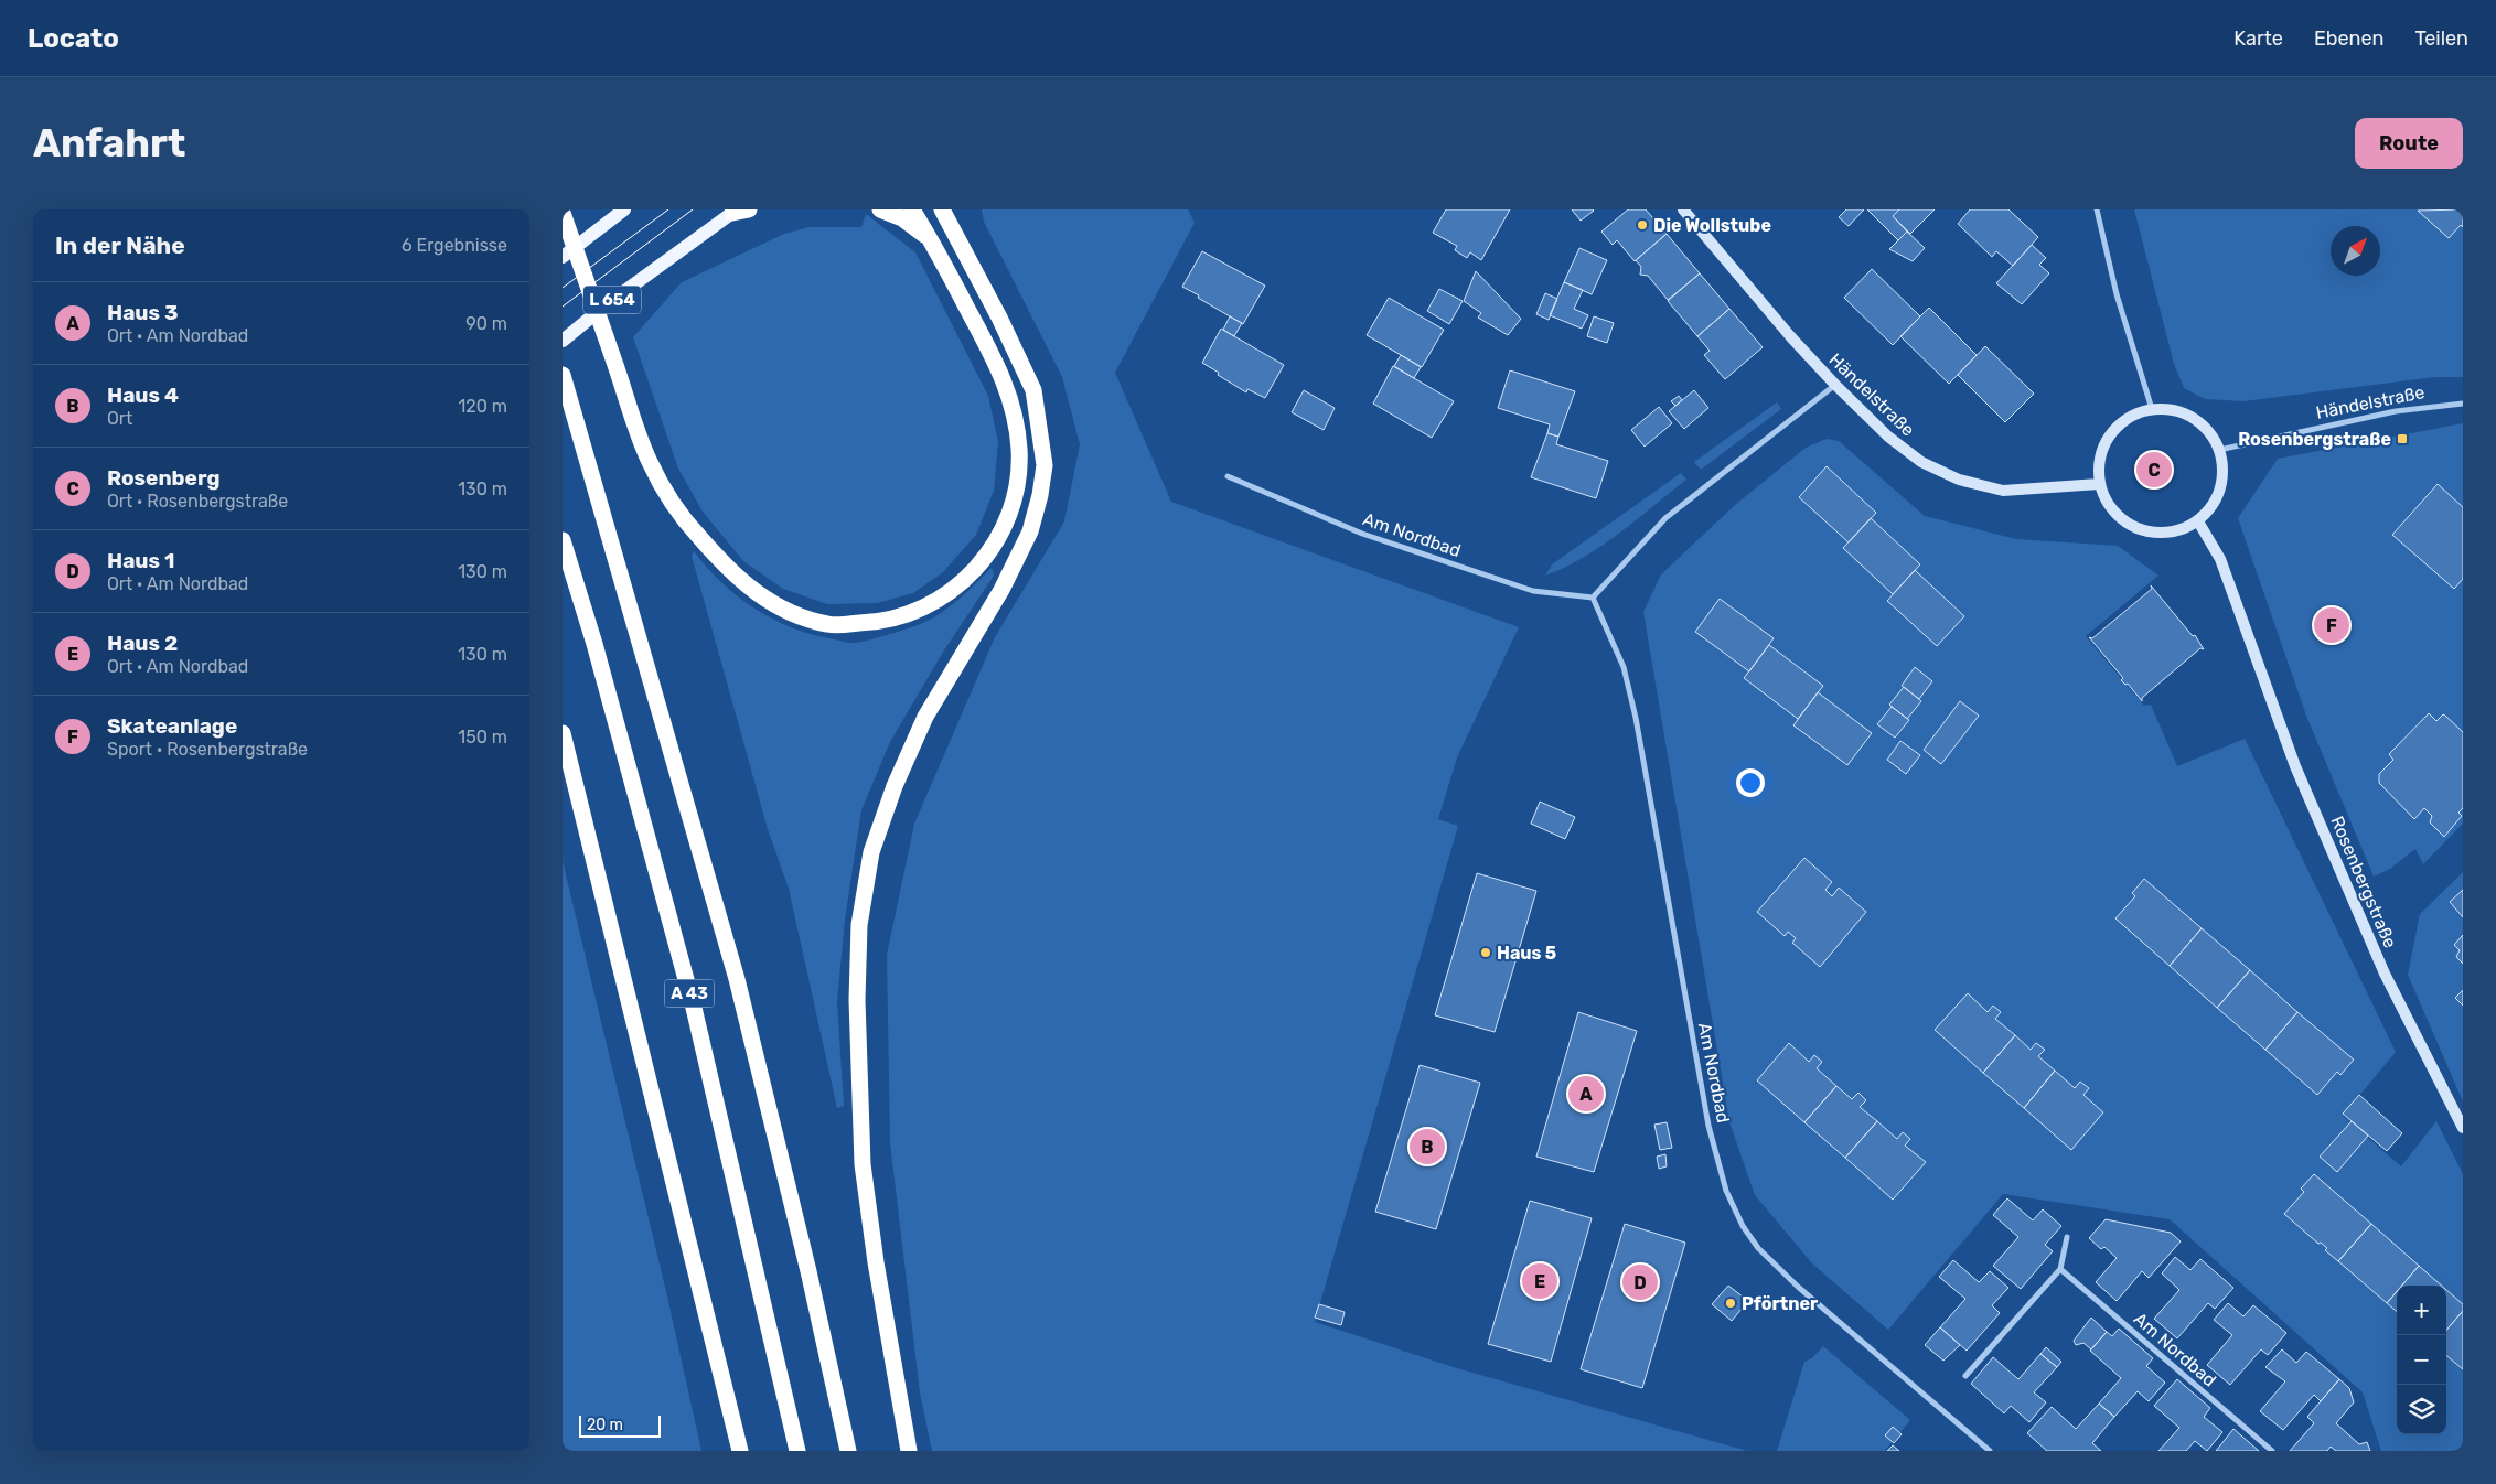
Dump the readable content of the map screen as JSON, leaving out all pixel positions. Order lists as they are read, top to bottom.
{
  "streets": {
    "highway": ["A 43"],
    "main road": ["L 654"],
    "street": ["Händelstraße", "Am Nordbad", "Rosenbergstraße"]
  },
  "crossings": [
    ["Händelstraße", "Rosenbergstraße"]
  ],
  "places": {
    "other": ["Die Wollstube", "Haus 5", "Pförtner"],
    "transit": ["Rosenbergstraße"]
  },
  "scale_bar": "20 m",
  "north": "top right",
  "page": {
    "header": "Locato",
    "nav": ["Karte", "Ebenen", "Teilen"],
    "buttons": "Route",
    "title": "Anfahrt",
    "heading": ["In der Nähe", "6 Ergebnisse"],
    "list": [
      {
        "mark": "A",
        "name": "Haus 3",
        "note": "Ort · Am Nordbad",
        "value": "90 m"
      },
      {
        "mark": "B",
        "name": "Haus 4",
        "note": "Ort",
        "value": "120 m"
      },
      {
        "mark": "C",
        "name": "Rosenberg",
        "note": "Ort · Rosenbergstraße",
        "value": "130 m"
      },
      {
        "mark": "D",
        "name": "Haus 1",
        "note": "Ort · Am Nordbad",
        "value": "130 m"
      },
      {
        "mark": "E",
        "name": "Haus 2",
        "note": "Ort · Am Nordbad",
        "value": "130 m"
      },
      {
        "mark": "F",
        "name": "Skateanlage",
        "note": "Sport · Rosenbergstraße",
        "value": "150 m"
      }
    ],
    "pins": [
      "C",
      "F",
      "A",
      "B",
      "E",
      "D"
    ],
    "map_buttons": ["+", "−"],
    "scale": "20 m"
  }
}
